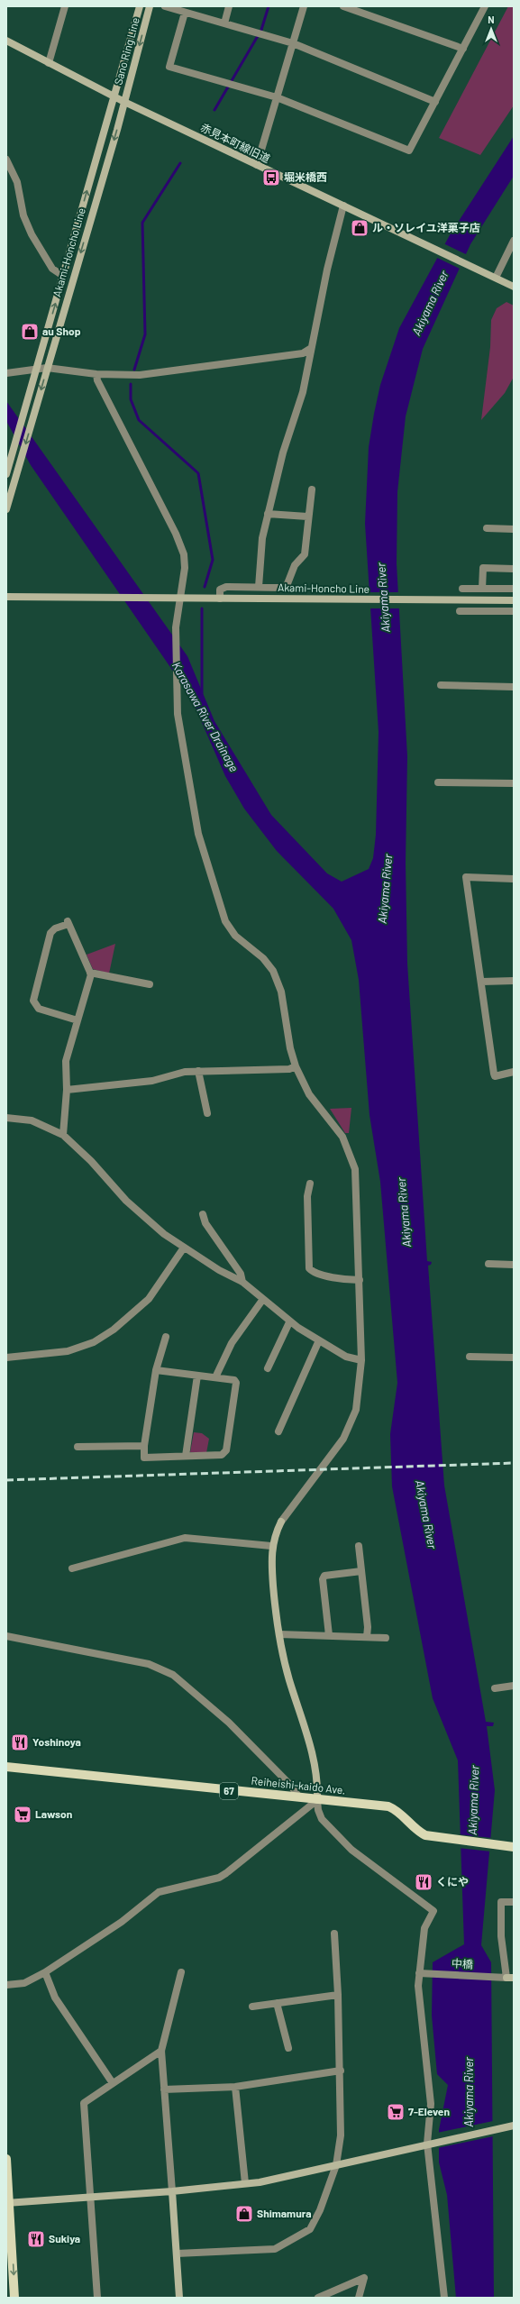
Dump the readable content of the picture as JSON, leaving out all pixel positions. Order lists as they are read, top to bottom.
{
  "streets": {
    "main road": [
      "Sano Ring Line",
      "赤見本町線旧道",
      "Akami-Honcho Line",
      "Reiheishi-kaido Ave.",
      "67"
    ],
    "street": ["中橋"]
  },
  "crossings": [
    ["Sano Ring Line", "赤見本町線旧道"],
    ["Sano Ring Line", "Akami-Honcho Line"],
    ["赤見本町線旧道", "Akami-Honcho Line"]
  ],
  "water": ["Akiyama River", "Karasawa River Drainage"],
  "places": {
    "bus stop": ["堀米橋西"],
    "shop": ["ル・ソレイユ洋菓子店", "au Shop", "Shimamura"],
    "restaurant": ["Yoshinoya", "くにや", "Sukiya"],
    "supermarket": ["Lawson", "7-Eleven"]
  },
  "north": "top"
}
